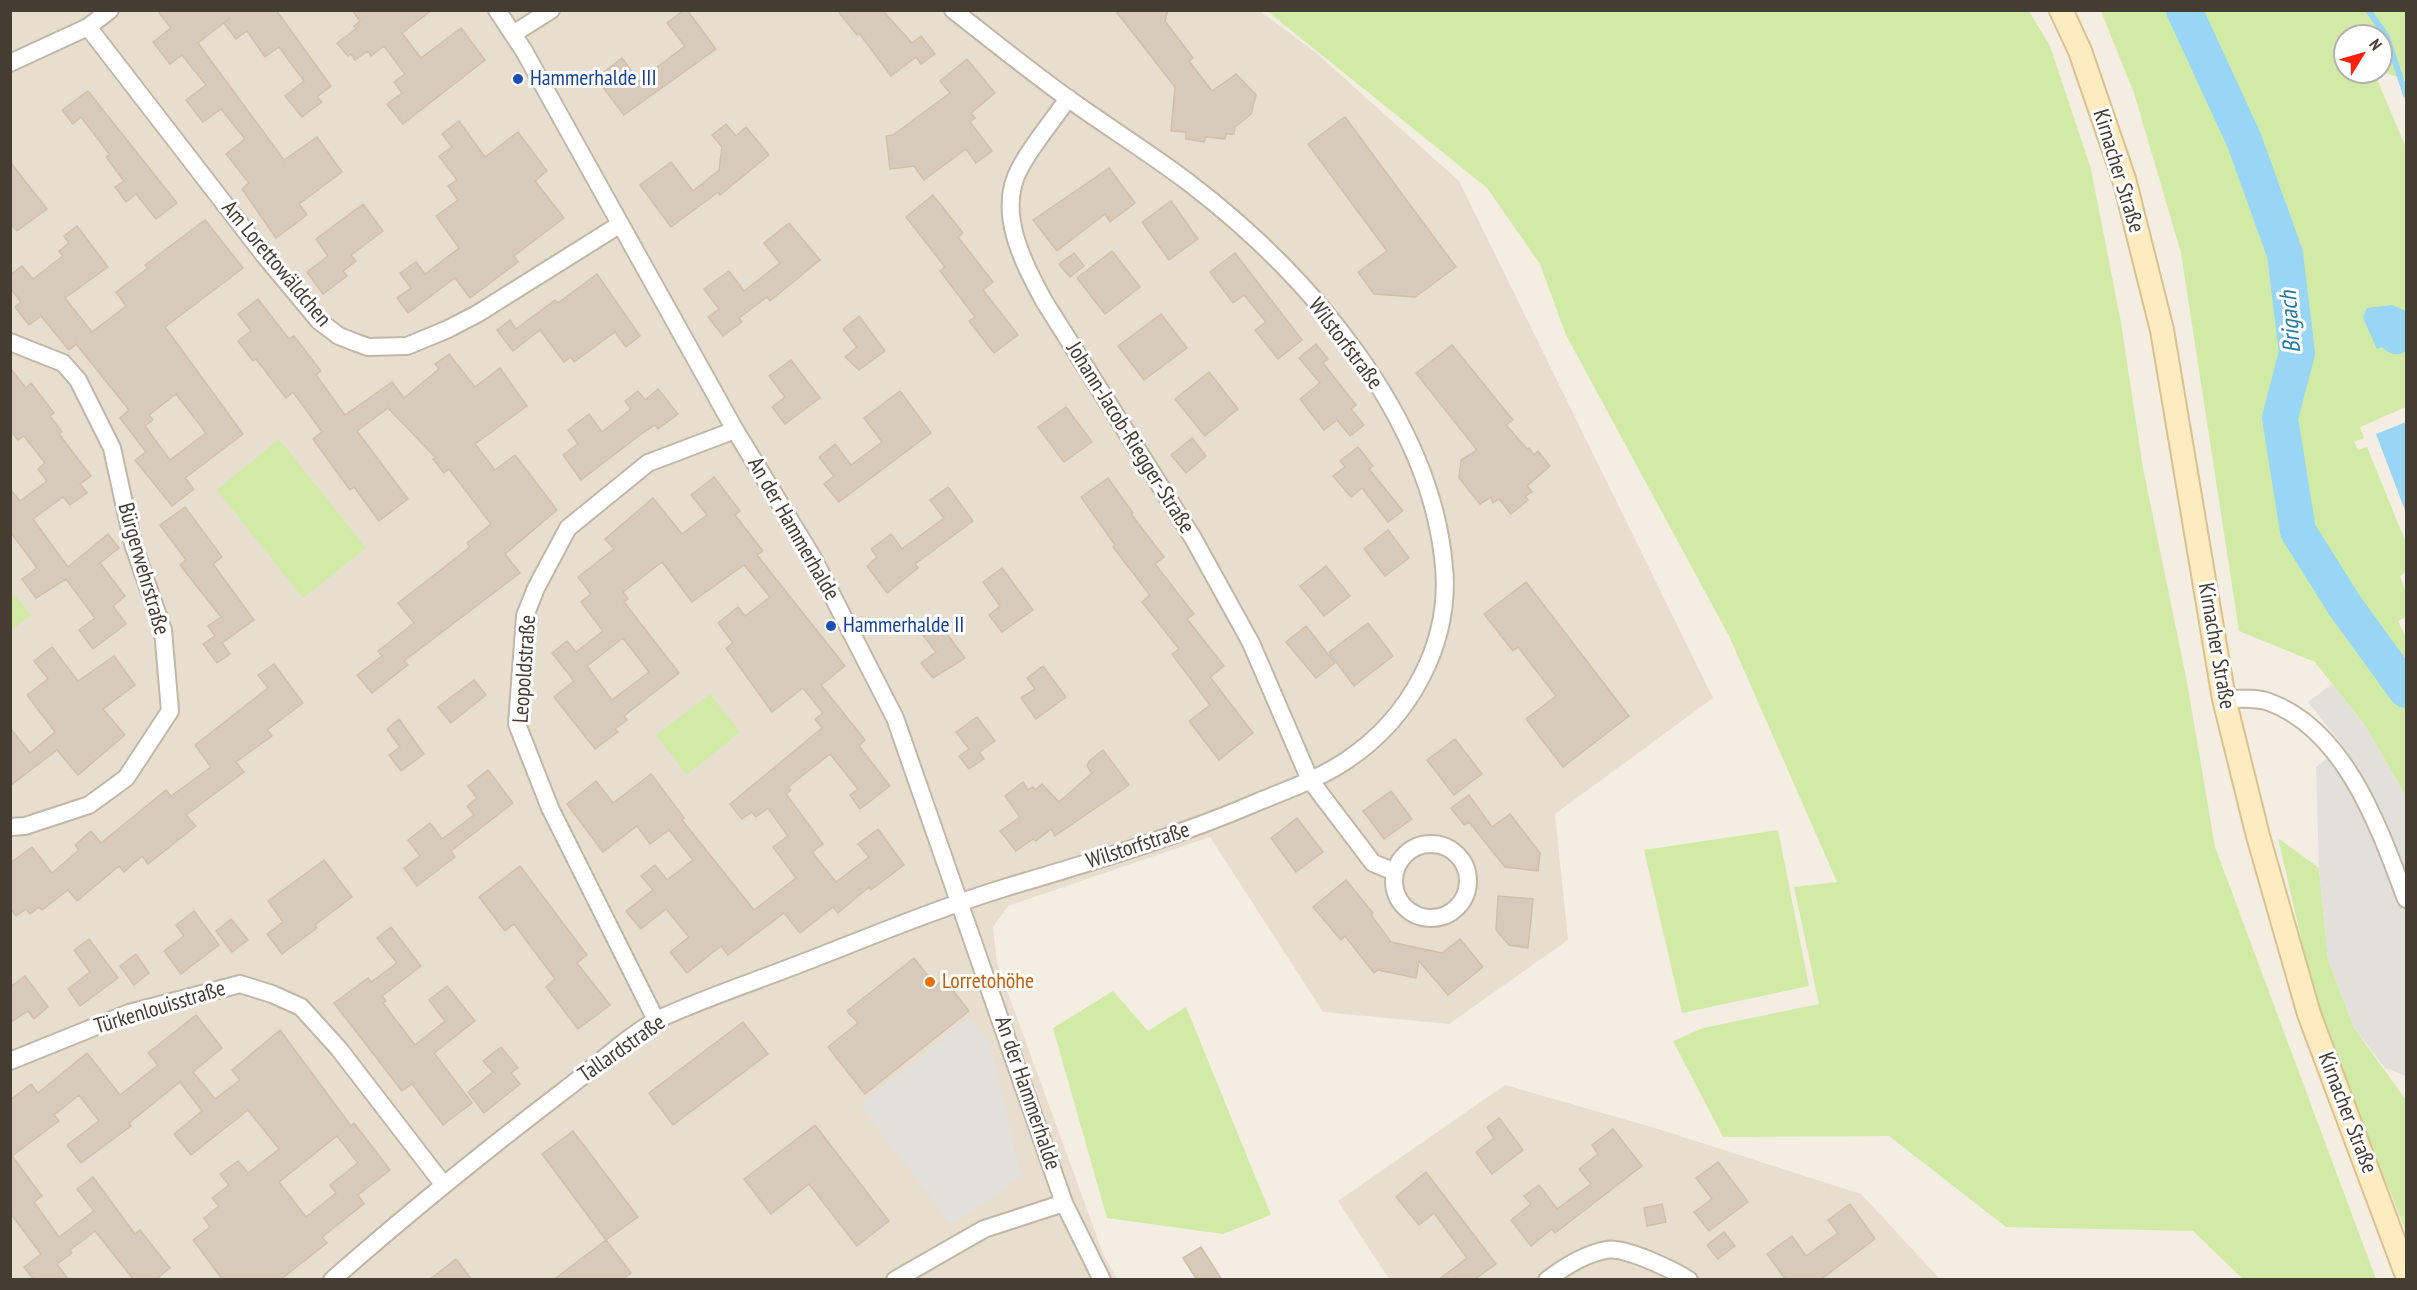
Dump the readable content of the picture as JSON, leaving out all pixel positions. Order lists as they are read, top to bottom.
{
  "streets": {
    "main road": ["Kirnacher Straße"],
    "street": [
      "Am Lorettowäldchen",
      "Wilstorfstraße",
      "Johann-Jacob-Riegger-Straße",
      "An der Hammerhalde",
      "Bürgerwehrstraße",
      "Leopoldstraße",
      "Türkenlouisstraße",
      "Tallardstraße"
    ]
  },
  "crossings": [
    ["Am Lorettowäldchen", "An der Hammerhalde"],
    ["Wilstorfstraße", "Johann-Jacob-Riegger-Straße"],
    ["Wilstorfstraße", "An der Hammerhalde"],
    ["Wilstorfstraße", "Tallardstraße"],
    ["An der Hammerhalde", "Leopoldstraße"],
    ["An der Hammerhalde", "Tallardstraße"],
    ["Leopoldstraße", "Tallardstraße"],
    ["Türkenlouisstraße", "Tallardstraße"]
  ],
  "water": ["Brigach"],
  "places": ["Hammerhalde III", "Hammerhalde II", "Lorretohöhe"],
  "north": "top right"
}
